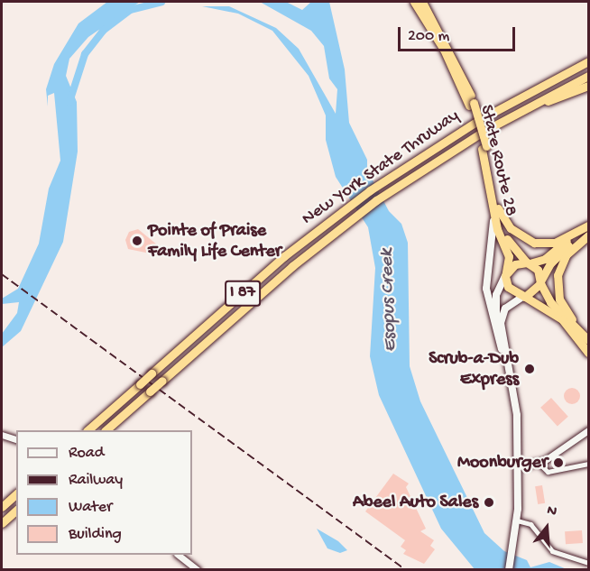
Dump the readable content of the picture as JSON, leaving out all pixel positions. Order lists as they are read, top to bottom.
{
  "streets": {
    "highway": ["State Route 28", "New York State Thruway", "I 87"]
  },
  "water": ["Esopus Creek"],
  "places": [
    "Pointe of Praise Family Life Center",
    "Scrub-a-Dub Express",
    "Moonburger",
    "Abeel Auto Sales"
  ],
  "legend": [
    "Road",
    "Railway",
    "Water",
    "Building"
  ],
  "scale_bar": "200 m",
  "north": "top"
}
